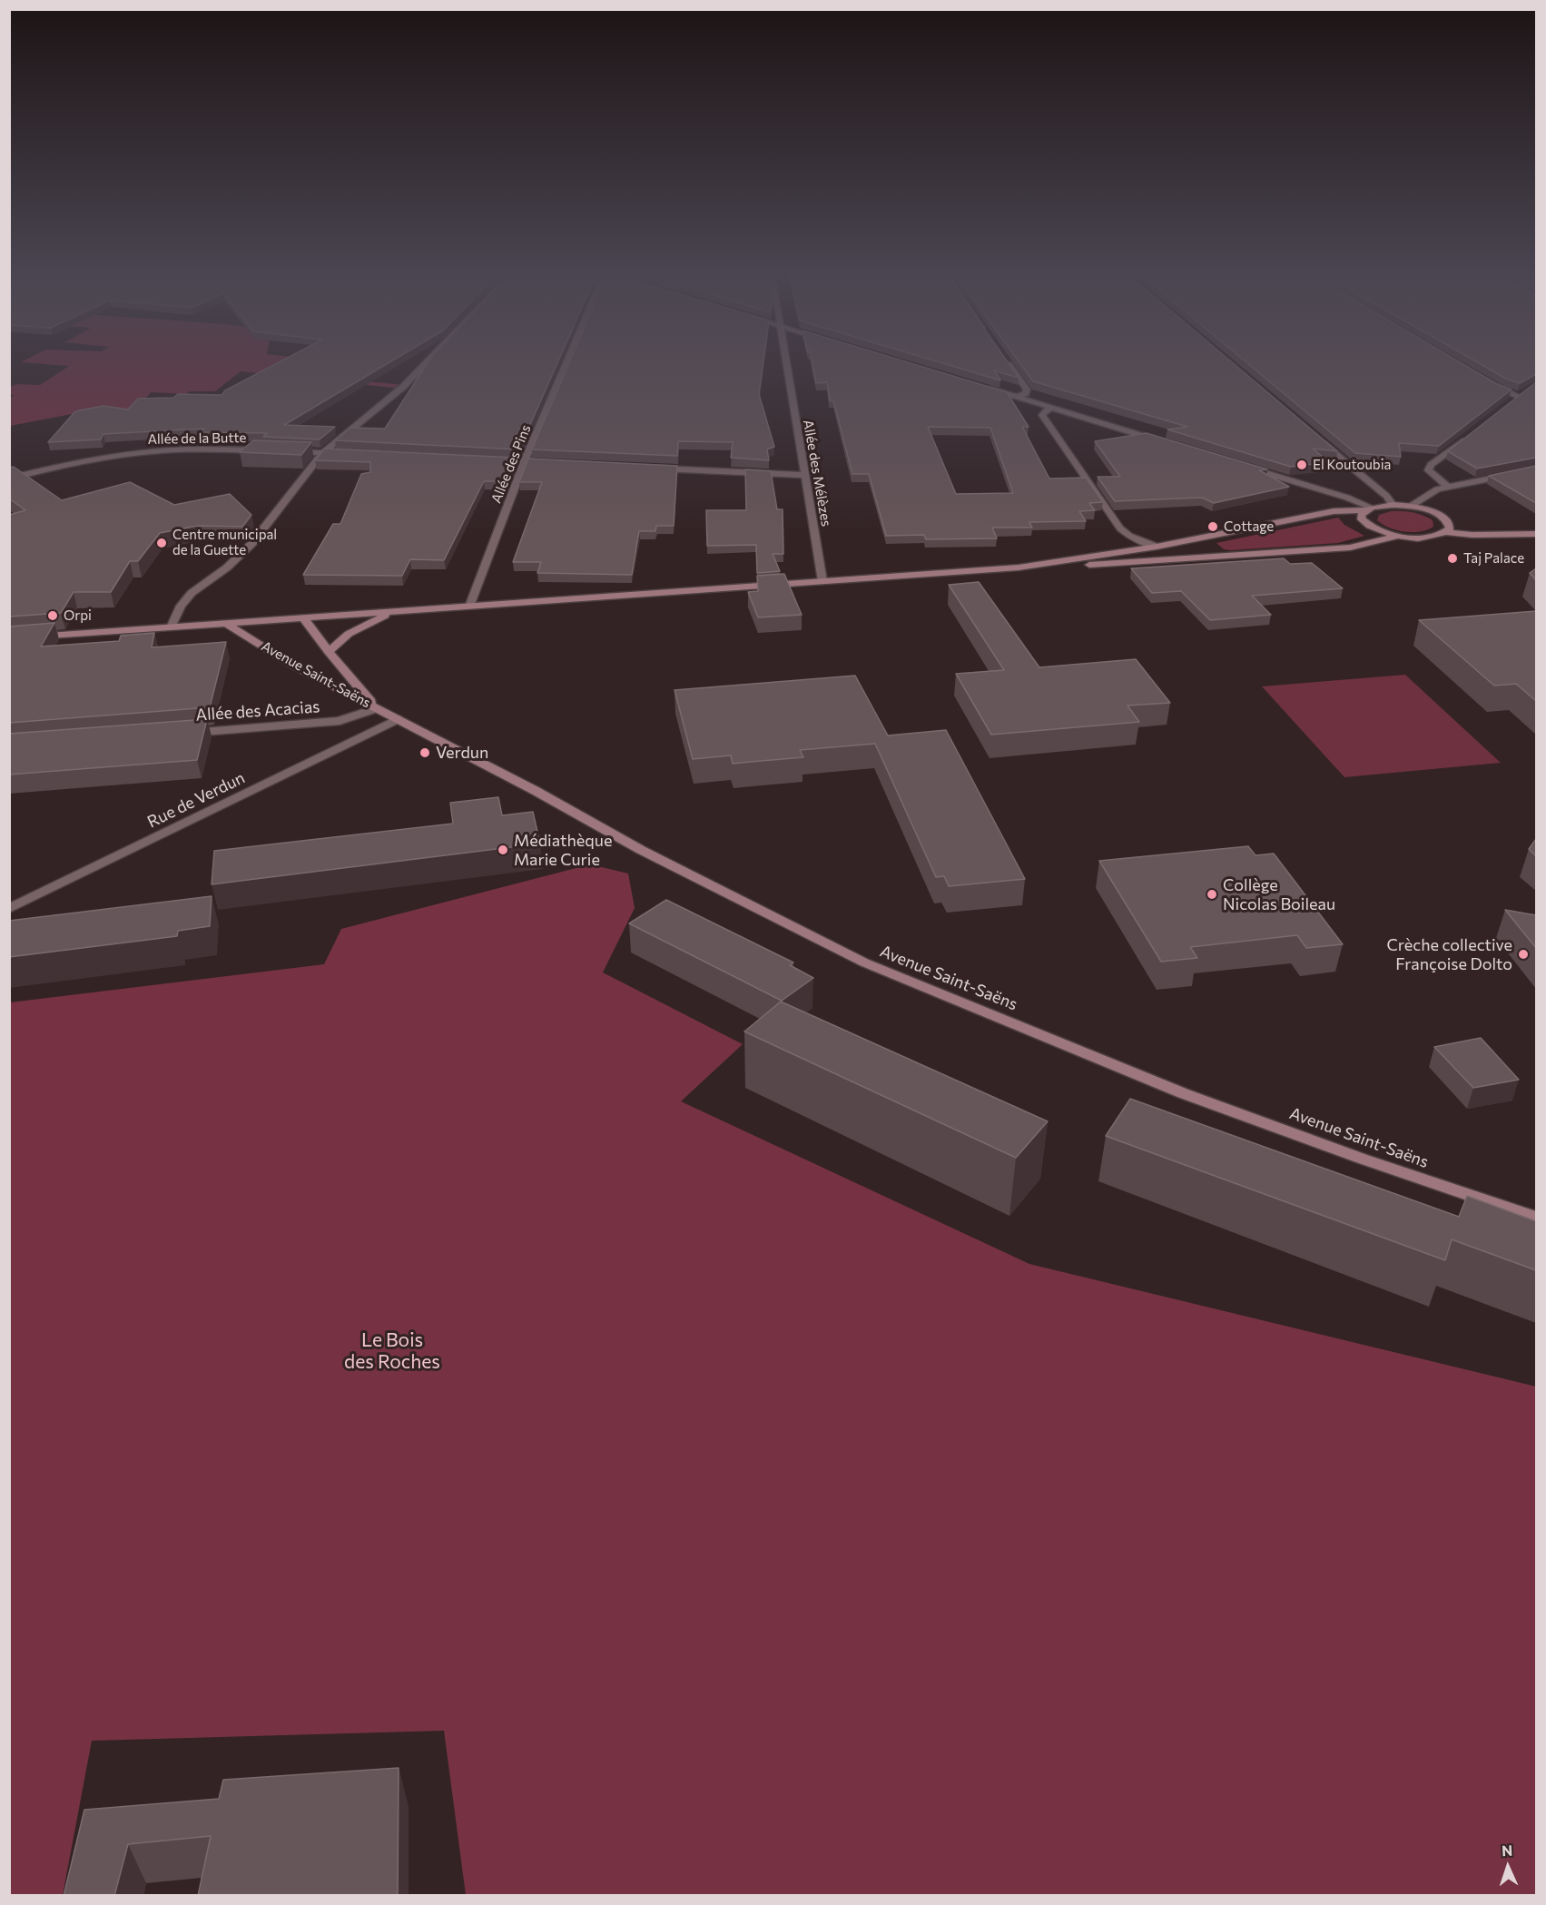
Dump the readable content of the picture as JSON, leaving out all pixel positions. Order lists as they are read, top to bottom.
{
  "streets": {
    "main road": ["Avenue Saint-Saëns"],
    "street": [
      "Allée de la Butte",
      "Allée des Pins",
      "Allée des Mélèzes",
      "Allée des Acacias",
      "Rue de Verdun"
    ]
  },
  "crossings": [
    ["Avenue Saint-Saëns", "Allée des Acacias"],
    ["Avenue Saint-Saëns", "Rue de Verdun"]
  ],
  "parks": ["Le Bois des Roches"],
  "places": [
    "El Koutoubia",
    "Cottage",
    "Centre municipal de la Guette",
    "Taj Palace",
    "Orpi",
    "Verdun",
    "Médiathèque Marie Curie",
    "Collège Nicolas Boileau",
    "Crèche collective Françoise Dolto"
  ],
  "north": "top"
}
